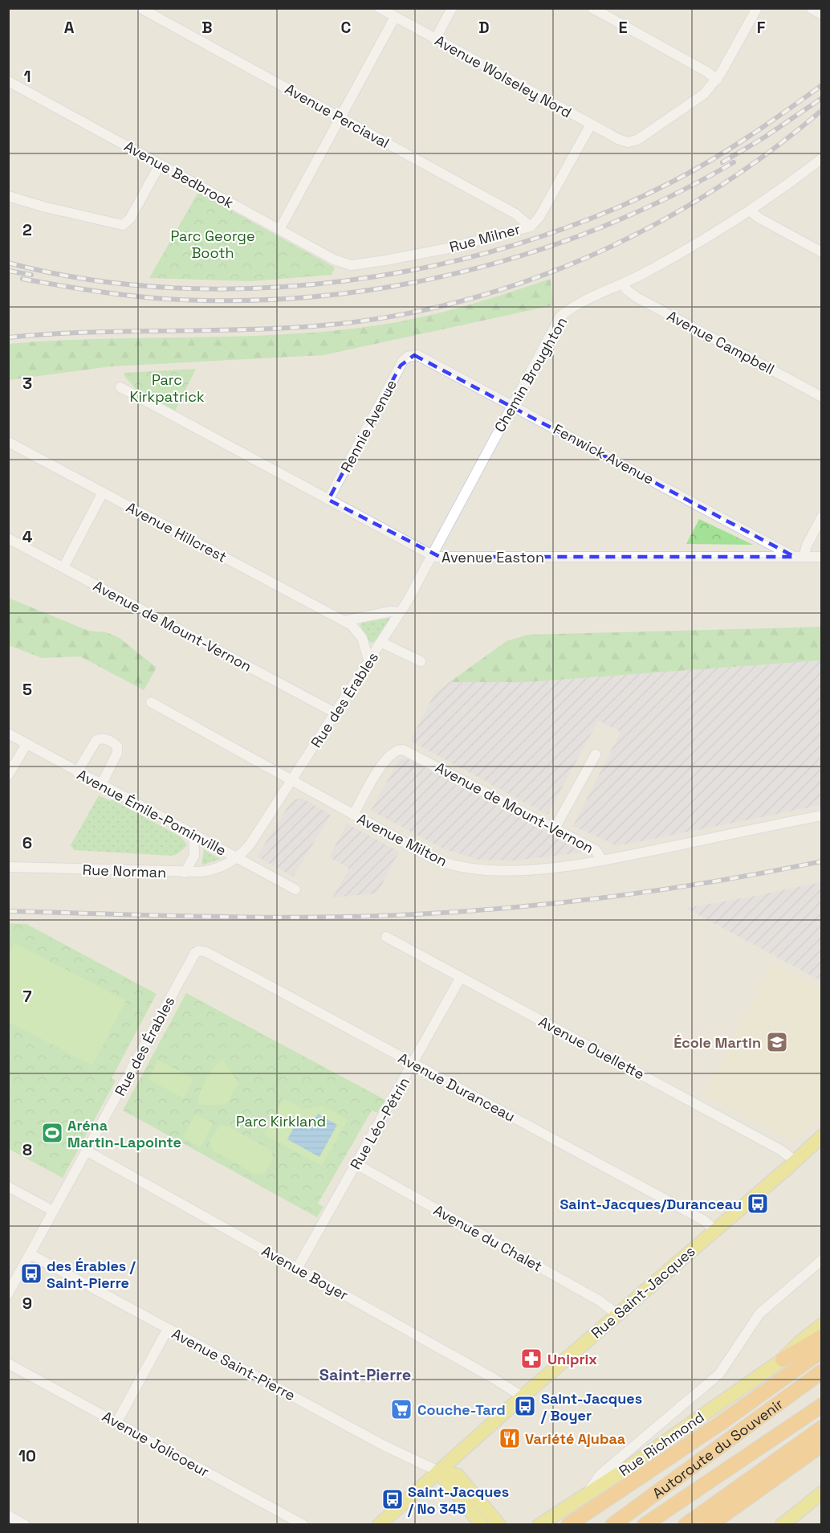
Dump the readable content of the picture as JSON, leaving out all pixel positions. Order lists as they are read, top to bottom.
{
  "streets": {
    "highway": ["Autoroute du Souvenir"],
    "main road": ["Rue Saint-Jacques", "Avenue Saint-Pierre", "Rue Richmond"],
    "street": [
      "Avenue Wolseley Nord",
      "Avenue Perciaval",
      "Avenue Bedbrook",
      "Rue Milner",
      "Avenue Campbell",
      "Chemin Broughton",
      "Rennie Avenue",
      "Fenwick Avenue",
      "Avenue Hillcrest",
      "Avenue Easton",
      "Avenue de Mount-Vernon",
      "Rue des Érables",
      "Avenue Émile-Pominville",
      "Avenue Milton",
      "Rue Norman",
      "Avenue Ouellette",
      "Avenue Duranceau",
      "Rue Léo-Pétrin",
      "Avenue du Chalet",
      "Avenue Boyer",
      "Avenue Jolicoeur"
    ]
  },
  "crossings": [
    ["Avenue Wolseley Nord", "Rue Milner"],
    ["Avenue Perciaval", "Rue Milner"],
    ["Avenue Bedbrook", "Rue Milner"],
    ["Avenue Campbell", "Chemin Broughton"],
    ["Chemin Broughton", "Fenwick Avenue"],
    ["Chemin Broughton", "Avenue Easton"],
    ["Chemin Broughton", "Rue des Érables"],
    ["Rennie Avenue", "Fenwick Avenue"],
    ["Rennie Avenue", "Avenue Easton"],
    ["Fenwick Avenue", "Avenue Easton"],
    ["Avenue Hillcrest", "Rue des Érables"],
    ["Avenue de Mount-Vernon", "Rue des Érables"],
    ["Avenue de Mount-Vernon", "Avenue Milton"],
    ["Rue des Érables", "Avenue Émile-Pominville"],
    ["Rue des Érables", "Avenue Milton"],
    ["Rue des Érables", "Rue Norman"],
    ["Rue des Érables", "Avenue Duranceau"],
    ["Rue des Érables", "Avenue Boyer"],
    ["Rue des Érables", "Avenue Saint-Pierre"],
    ["Avenue Émile-Pominville", "Rue Norman"],
    ["Avenue Ouellette", "Rue Léo-Pétrin"],
    ["Avenue Ouellette", "Rue Saint-Jacques"],
    ["Avenue Duranceau", "Rue Léo-Pétrin"],
    ["Avenue Duranceau", "Rue Saint-Jacques"],
    ["Rue Léo-Pétrin", "Avenue du Chalet"],
    ["Rue Léo-Pétrin", "Avenue Boyer"],
    ["Avenue du Chalet", "Rue Saint-Jacques"],
    ["Avenue Boyer", "Rue Saint-Jacques"],
    ["Rue Saint-Jacques", "Avenue Saint-Pierre"]
  ],
  "districts": ["Saint-Pierre"],
  "parks": ["Parc George Booth", "Parc Kirkpatrick", "Parc Kirkland"],
  "places": {
    "school or university": ["École Martin"],
    "sports": ["Aréna Martin-Lapointe"],
    "bus stop": [
      "Saint-Jacques/Duranceau",
      "des Érables / Saint-Pierre",
      "Saint-Jacques / Boyer",
      "Saint-Jacques / No 345"
    ],
    "pharmacy": ["Uniprix"],
    "supermarket": ["Couche-Tard"],
    "restaurant": ["Variété Ajubaa"]
  },
  "grid": {
    "columns": [
      "A",
      "B",
      "C",
      "D",
      "E",
      "F"
    ],
    "rows": [
      "1",
      "2",
      "3",
      "4",
      "5",
      "6",
      "7",
      "8",
      "9",
      "10"
    ]
  }
}
